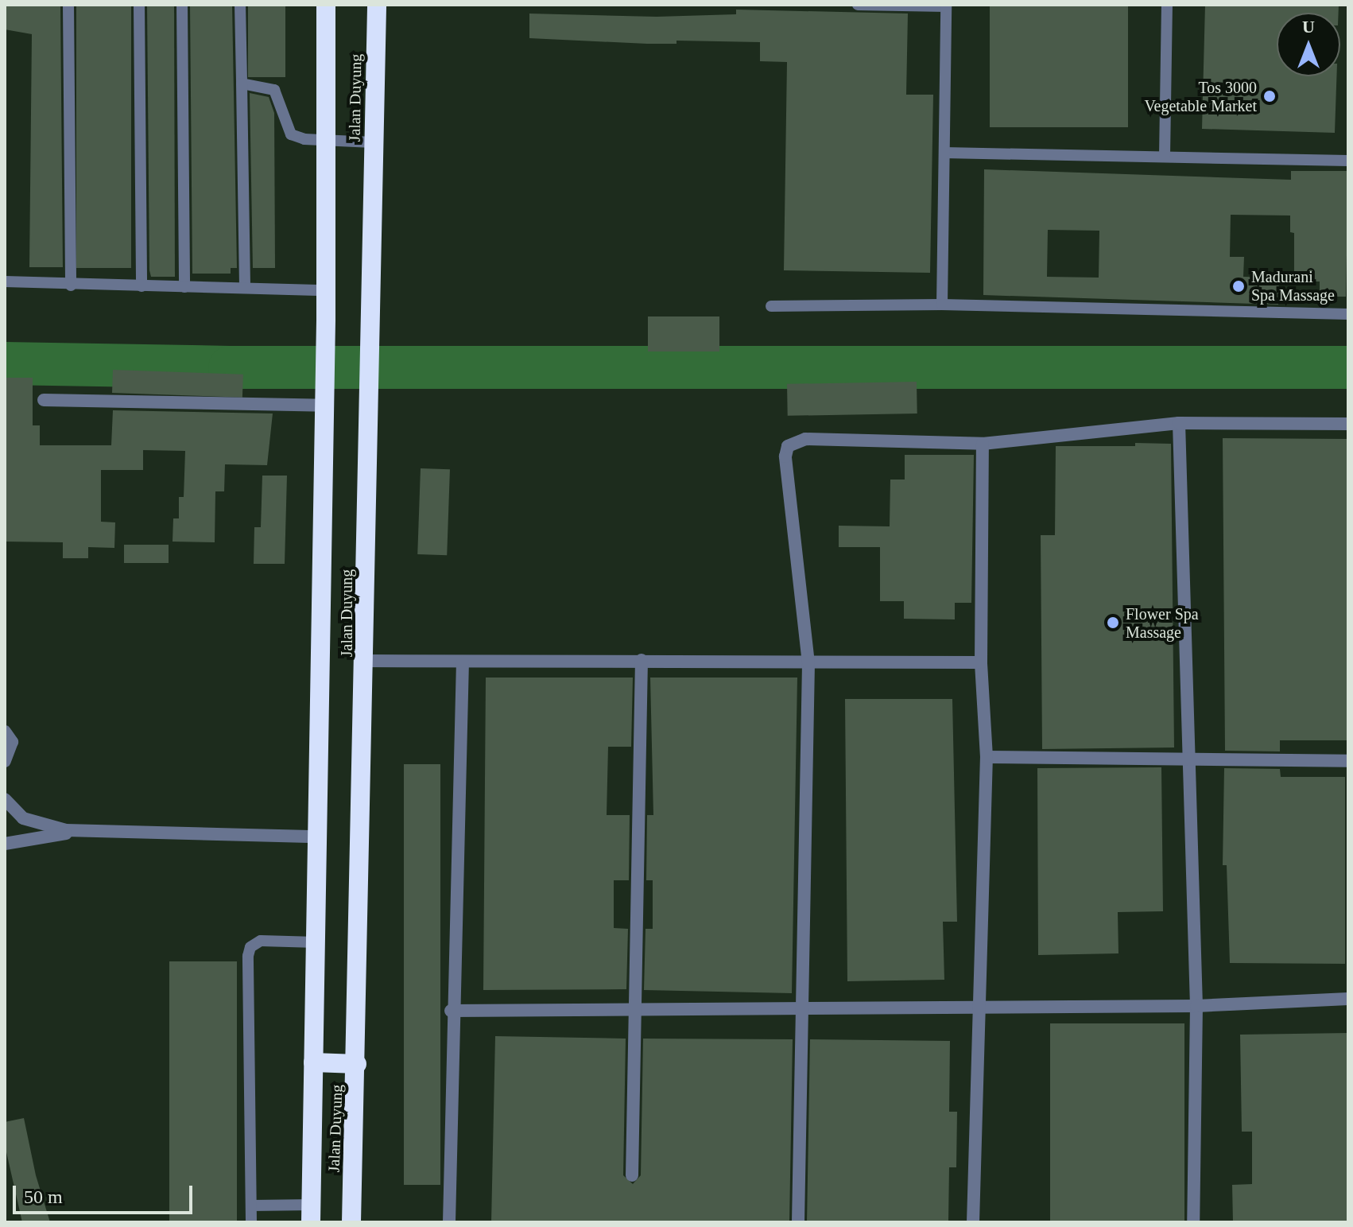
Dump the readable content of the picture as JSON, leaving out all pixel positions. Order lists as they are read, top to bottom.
{
  "streets": {
    "highway": ["Jalan Duyung"]
  },
  "places": ["Tos 3000 Vegetable Market", "Madurani Spa Massage", "Flower Spa Massage"],
  "scale_bar": "50 m",
  "north": "top"
}
